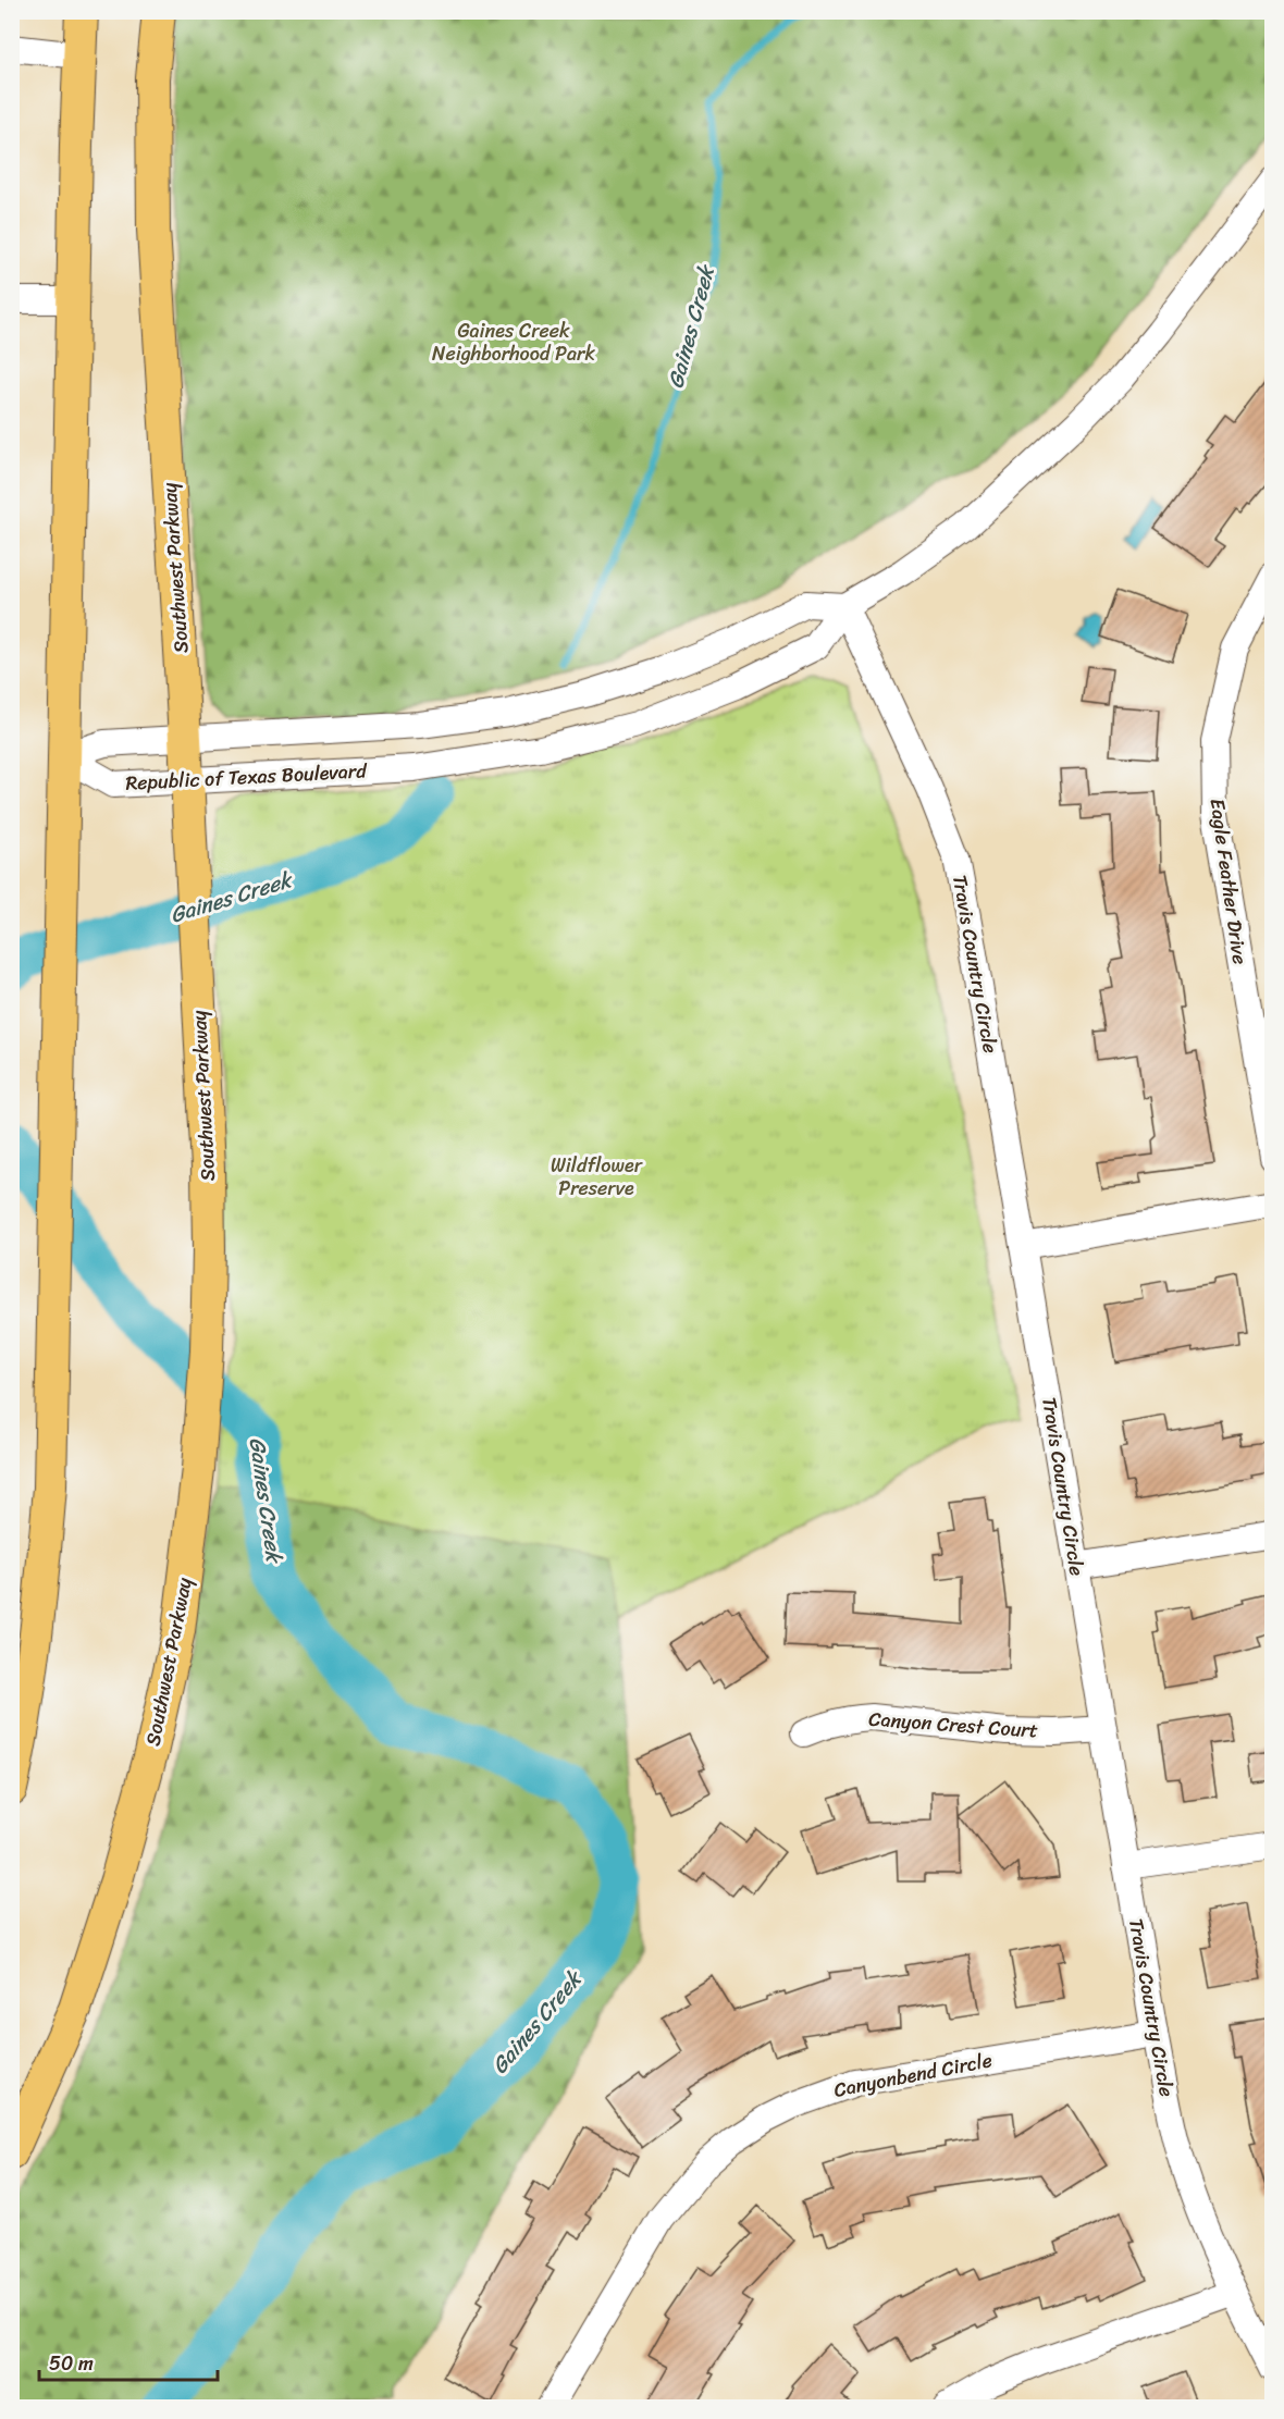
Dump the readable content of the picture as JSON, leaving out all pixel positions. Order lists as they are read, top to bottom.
{
  "streets": {
    "main road": ["Southwest Parkway"],
    "street": [
      "Republic of Texas Boulevard",
      "Eagle Feather Drive",
      "Travis Country Circle",
      "Canyon Crest Court",
      "Canyonbend Circle"
    ]
  },
  "crossings": [
    ["Southwest Parkway", "Republic of Texas Boulevard"],
    ["Republic of Texas Boulevard", "Travis Country Circle"],
    ["Travis Country Circle", "Canyon Crest Court"],
    ["Travis Country Circle", "Canyonbend Circle"]
  ],
  "water": ["Gaines Creek"],
  "parks": ["Gaines Creek Neighborhood Park", "Wildflower Preserve"],
  "scale_bar": "50 m"
}
